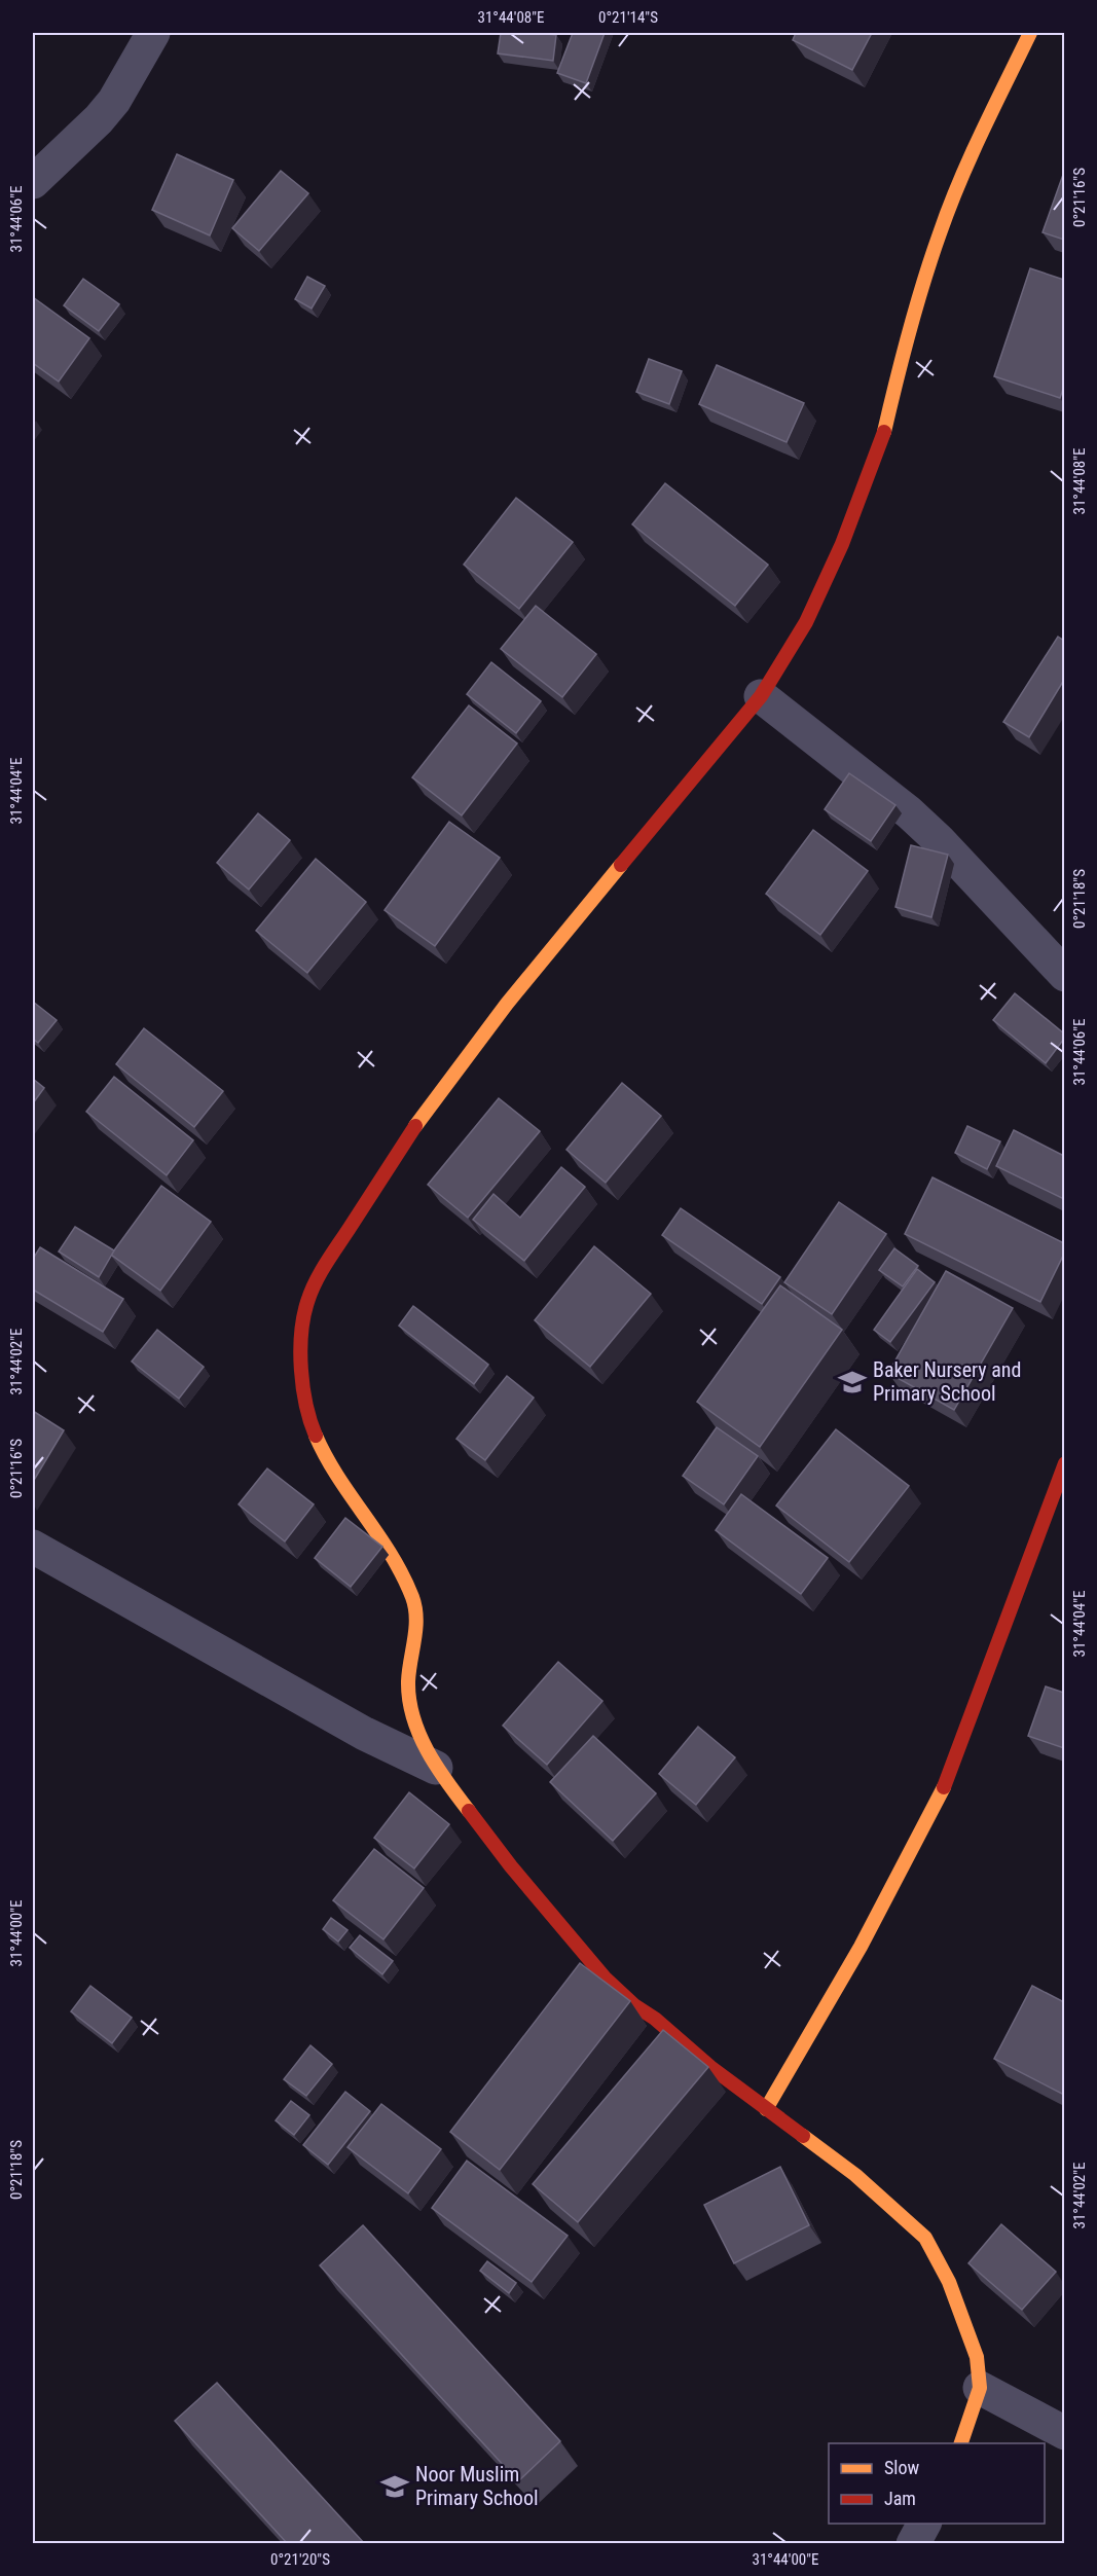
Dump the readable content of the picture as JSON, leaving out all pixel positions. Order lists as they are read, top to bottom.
{
  "places": {
    "school or university": ["Baker Nursery and Primary School", "Noor Muslim Primary School"]
  },
  "legend": ["Slow", "Jam"],
  "coordinates": [
    "31°44'08\"E",
    "0°21'14\"S",
    "0°21'16\"S",
    "31°44'06\"E",
    "31°44'04\"E",
    "0°21'18\"S",
    "31°44'02\"E",
    "31°44'00\"E",
    "0°21'20\"S"
  ]
}
